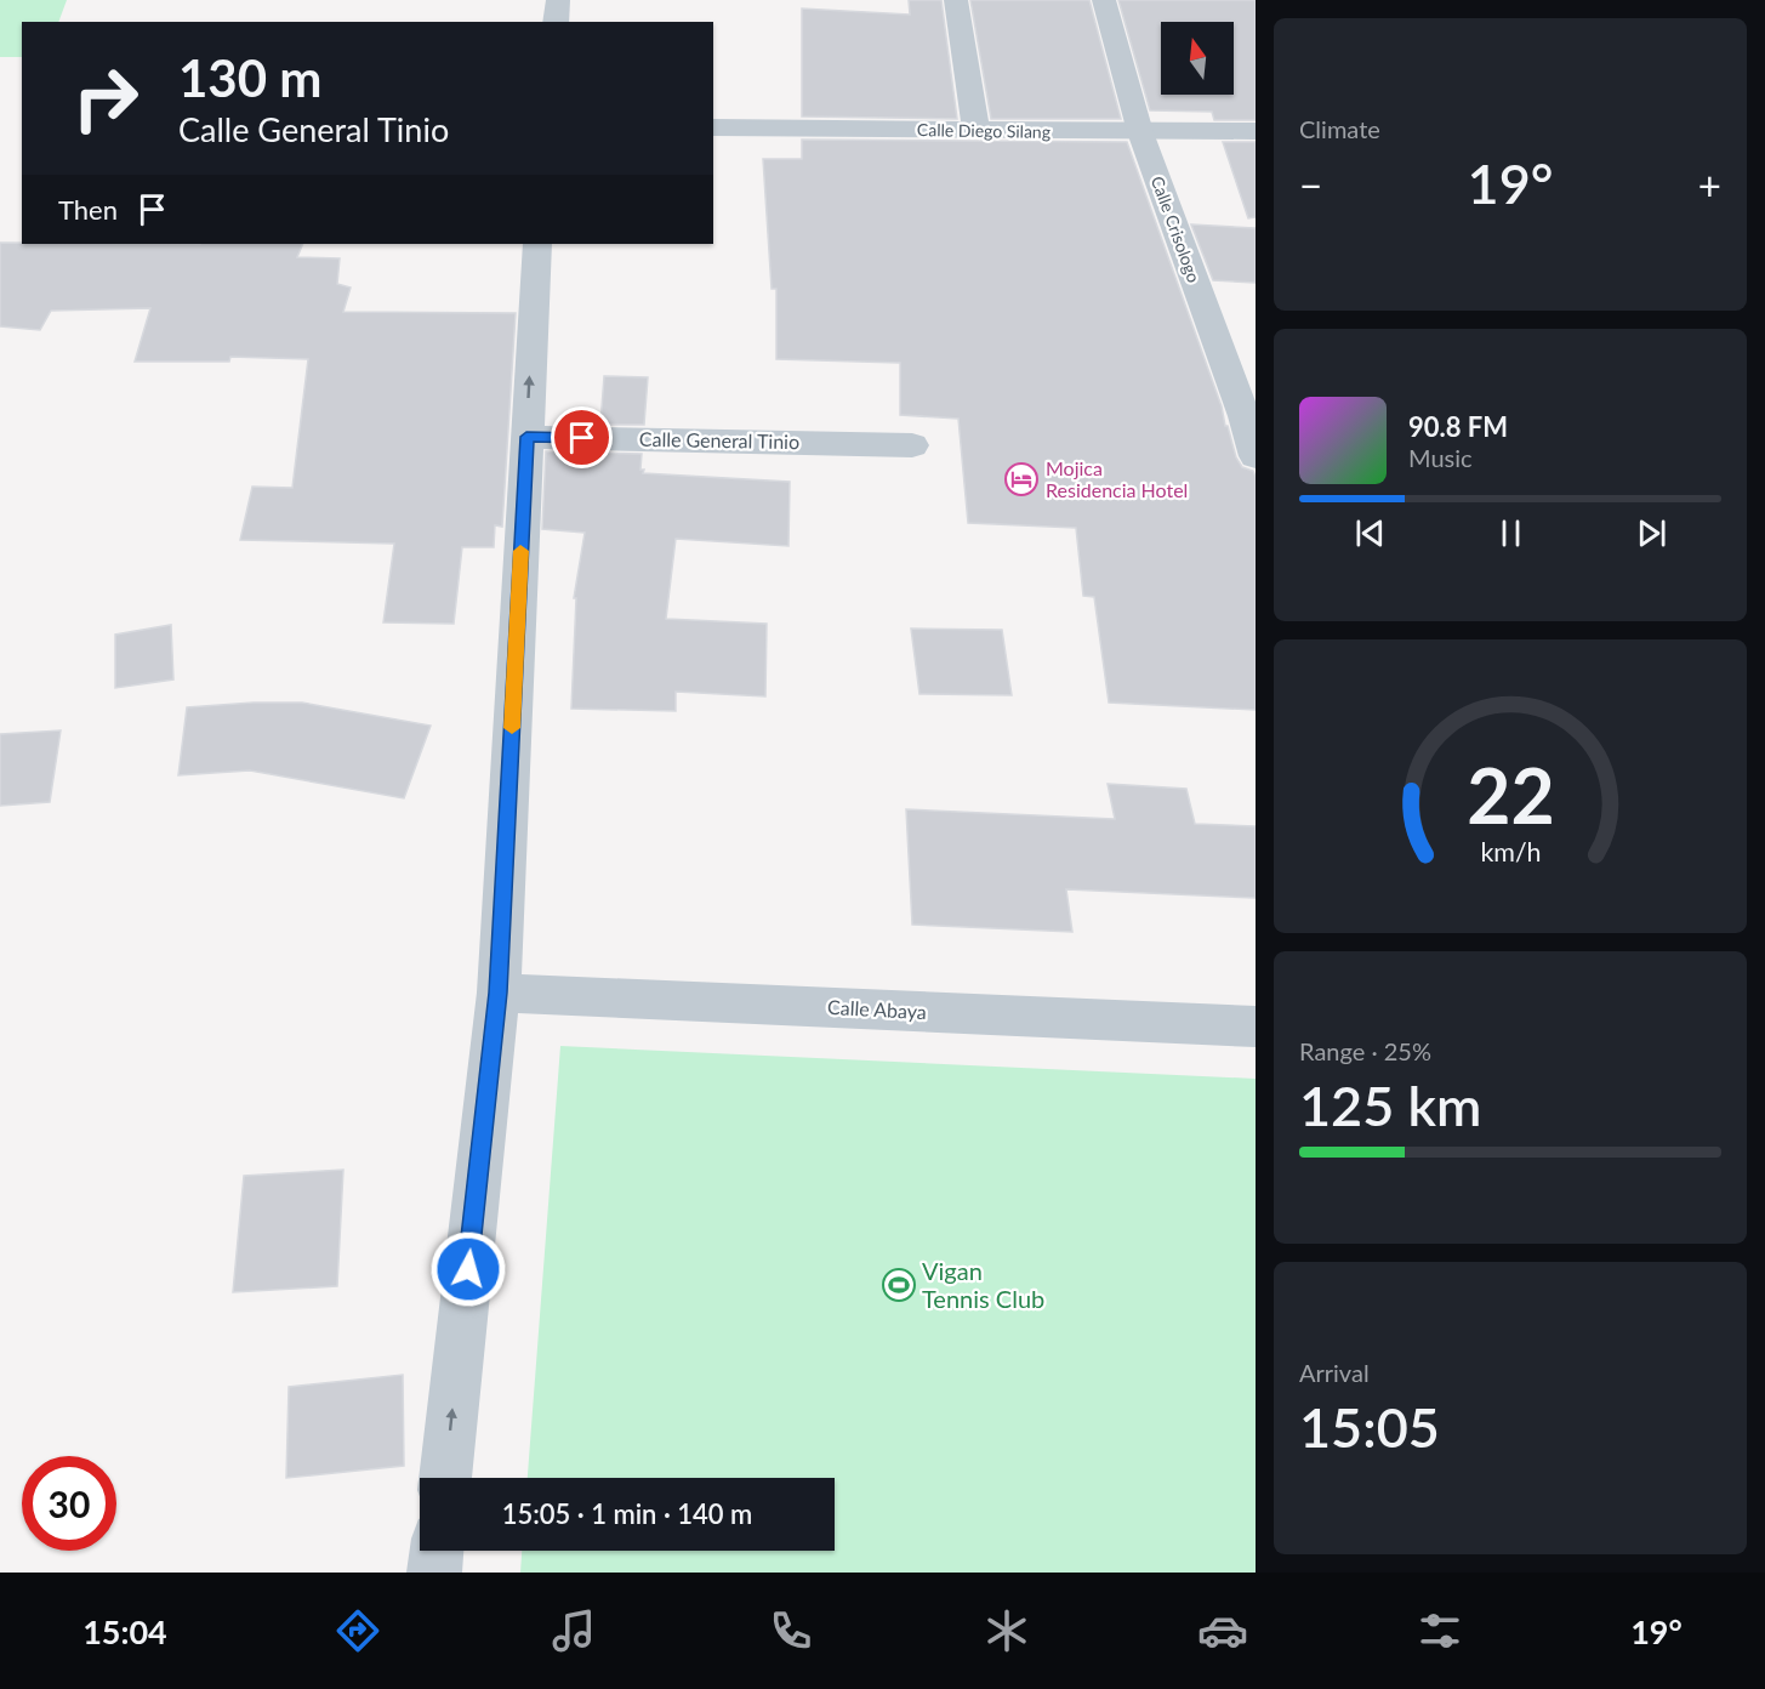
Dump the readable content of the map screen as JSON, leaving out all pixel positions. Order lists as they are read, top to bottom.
{
  "streets": {
    "street": [
      "Calle Diego Silang",
      "Calle Crisologo",
      "Calle General Tinio",
      "Calle Abaya"
    ]
  },
  "crossings": [
    ["Calle Diego Silang", "Calle Crisologo"]
  ],
  "places": {
    "hotel": ["Mojica Residencia Hotel"],
    "sports": ["Vigan Tennis Club"]
  },
  "north": "top",
  "page": {
    "tile": [
      "Climate",
      ["Range · 25%", "125 km"],
      ["Arrival", "15:05"]
    ],
    "turn": ["130 m", "Calle General Tinio"],
    "heat": ["−", "19°", "+"],
    "then": "Then",
    "song": ["90.8 FM", "Music"],
    "limit": "30",
    "trip": "15:05 · 1 min · 140 m",
    "tabs": ["15:04", "19°"],
    "gauge": ["22", "km/h"]
  }
}
